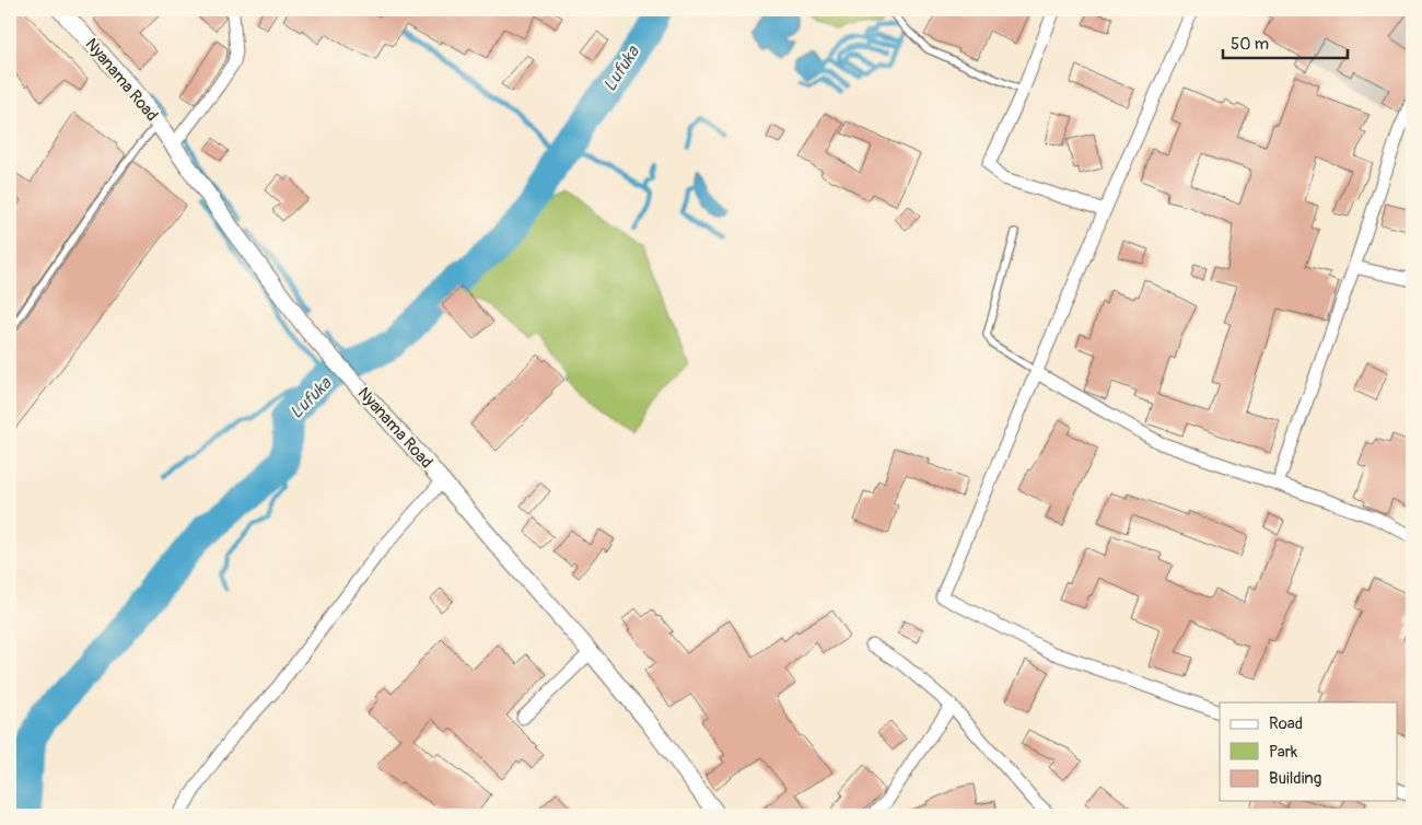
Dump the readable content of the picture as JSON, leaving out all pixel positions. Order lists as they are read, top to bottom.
{
  "streets": {
    "street": ["Nyanama Road"]
  },
  "water": ["Lufuka"],
  "legend": ["Road", "Park", "Building"],
  "scale_bar": "50 m"
}
